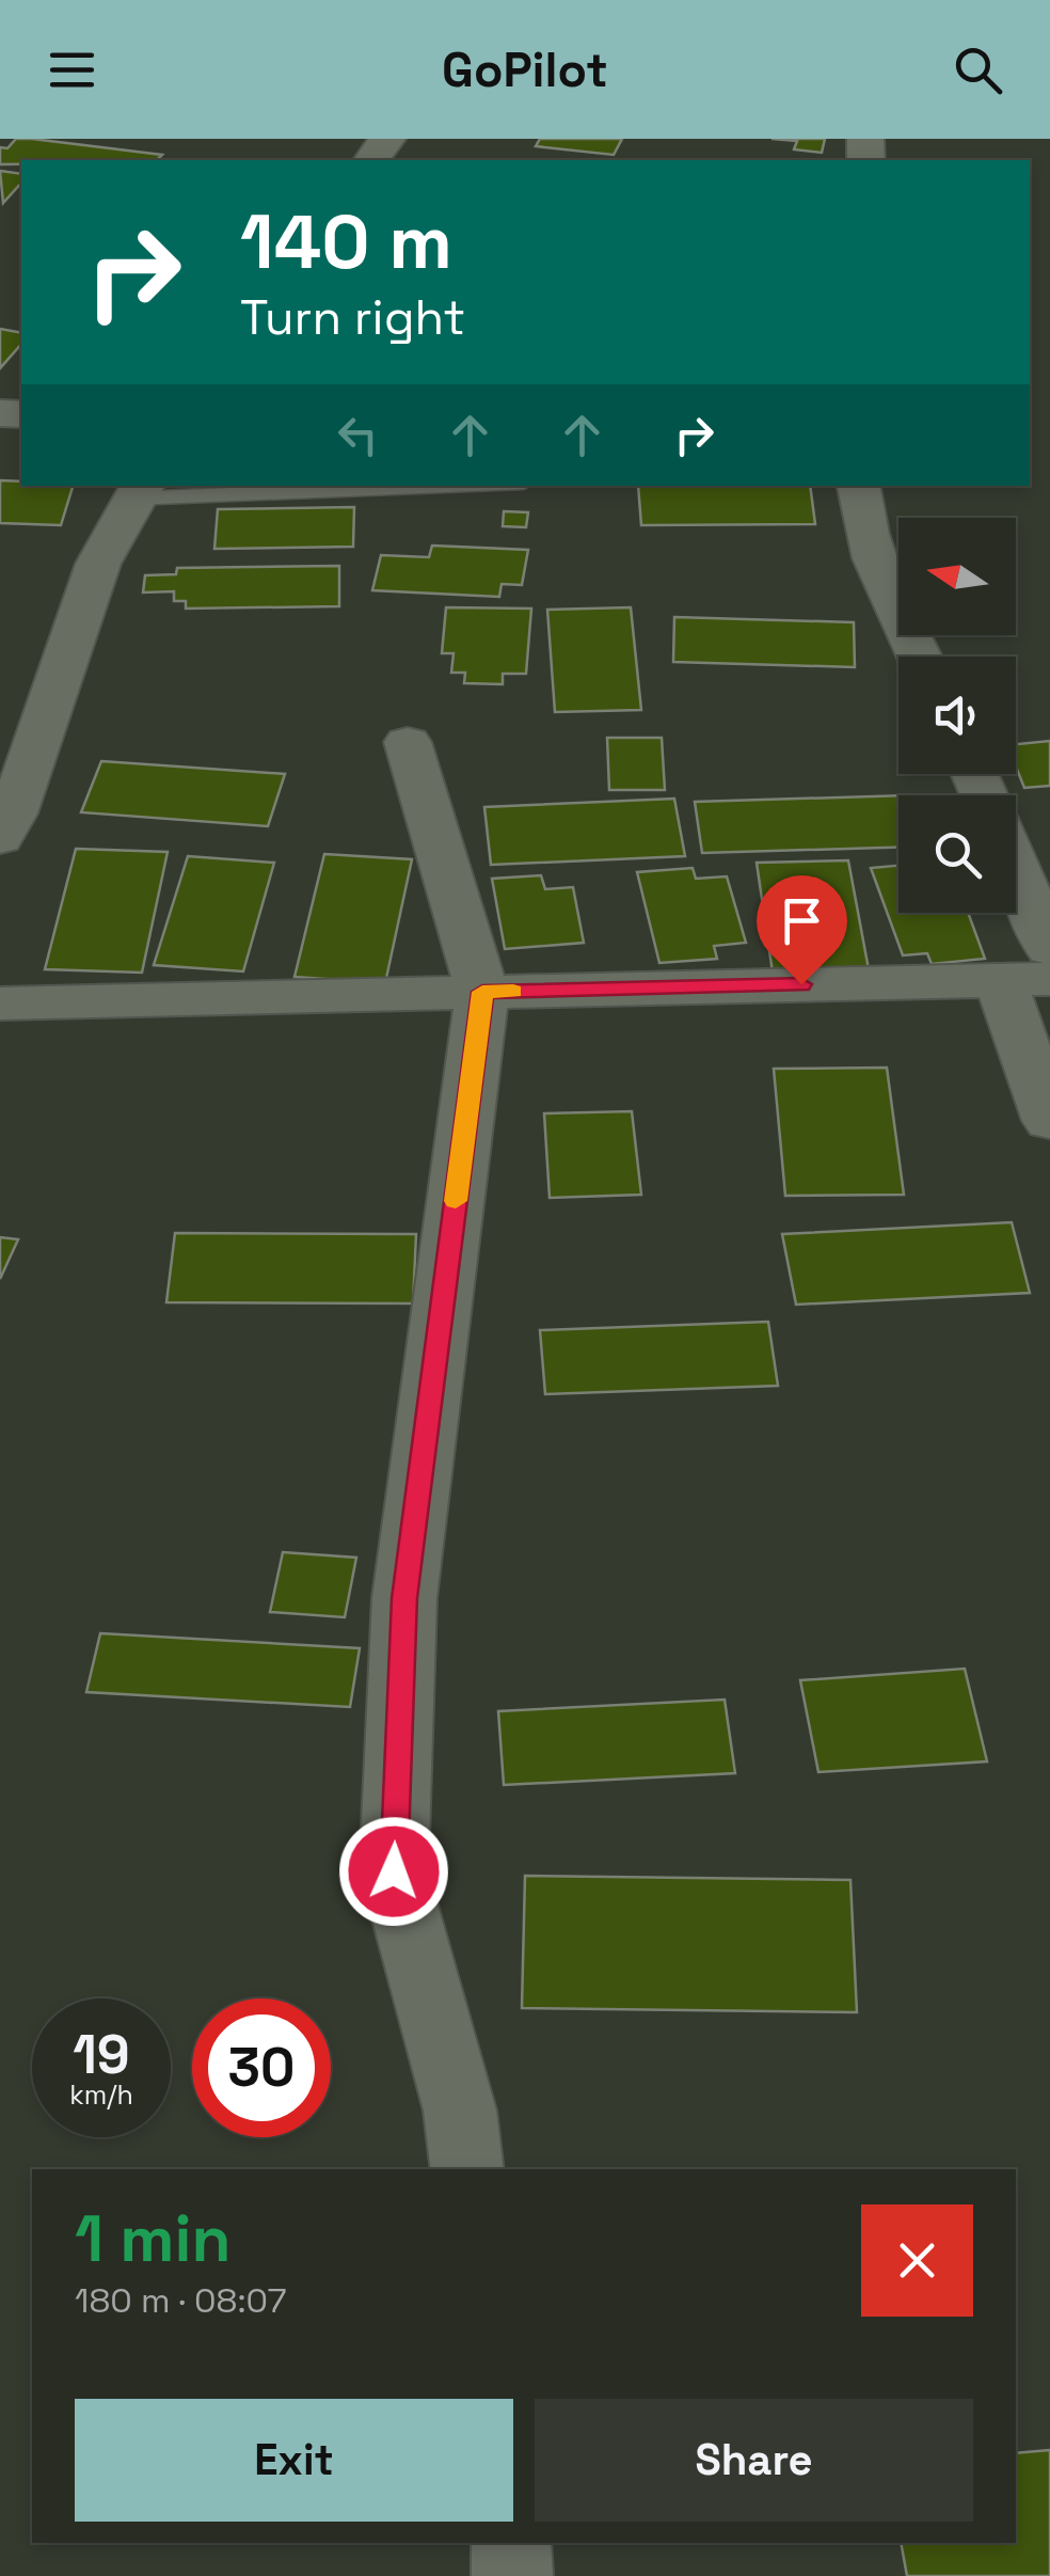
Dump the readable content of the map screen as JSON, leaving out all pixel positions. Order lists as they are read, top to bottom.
{
  "north": "left",
  "page": {
    "header": "GoPilot",
    "turn": ["140 m", "Turn right"],
    "speed": "19 km/h",
    "limit": "30",
    "heading": ["1 min", "180 m · 08:07"],
    "buttons": ["Exit", "Share"]
  }
}
